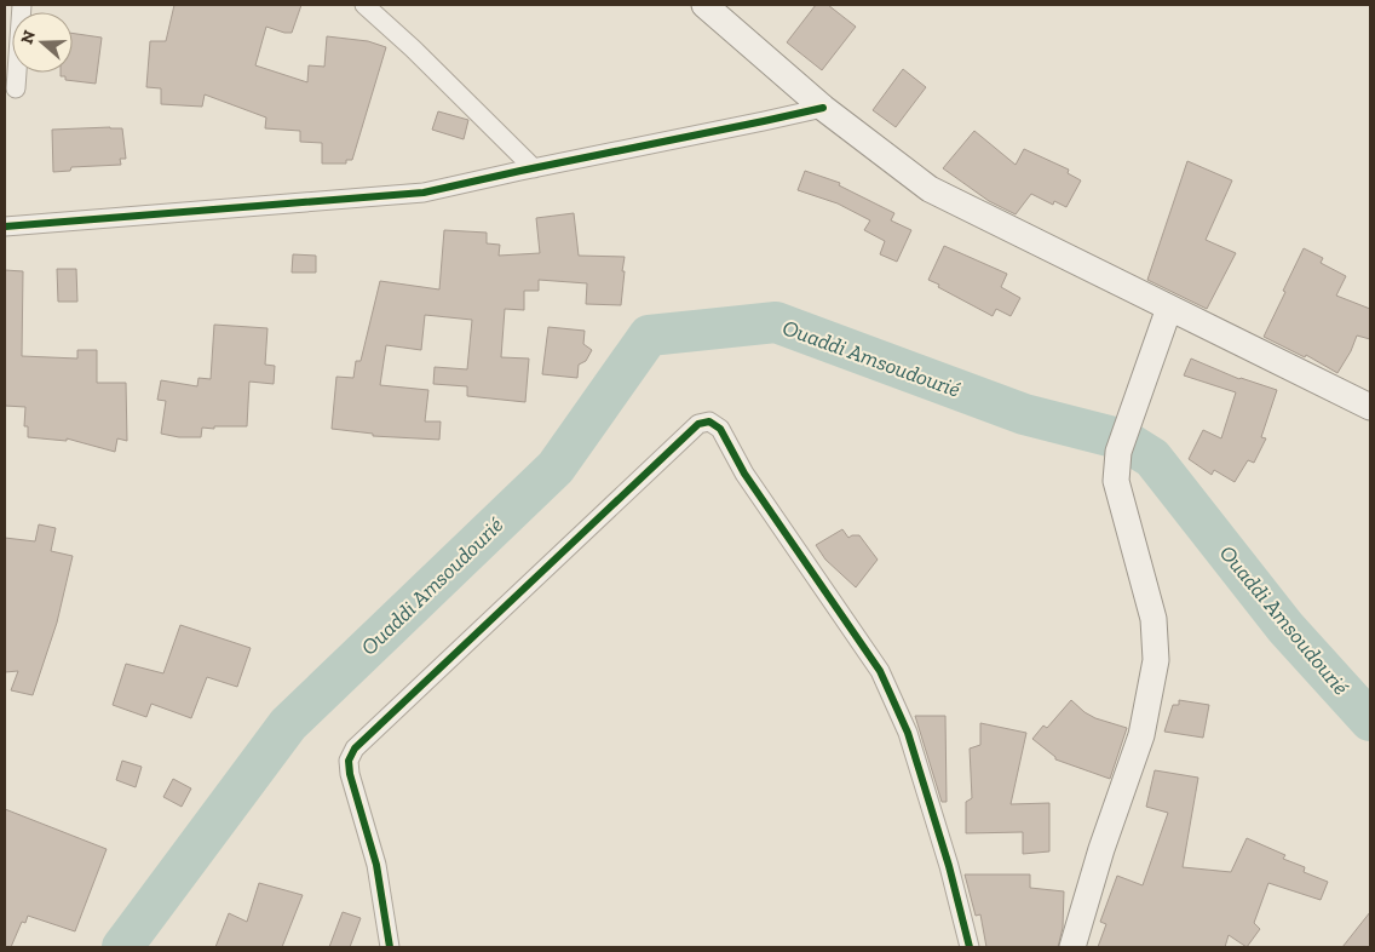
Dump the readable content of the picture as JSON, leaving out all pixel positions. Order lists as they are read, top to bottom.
{
  "water": ["Ouaddi Amsoudourié"],
  "north": "left"
}
